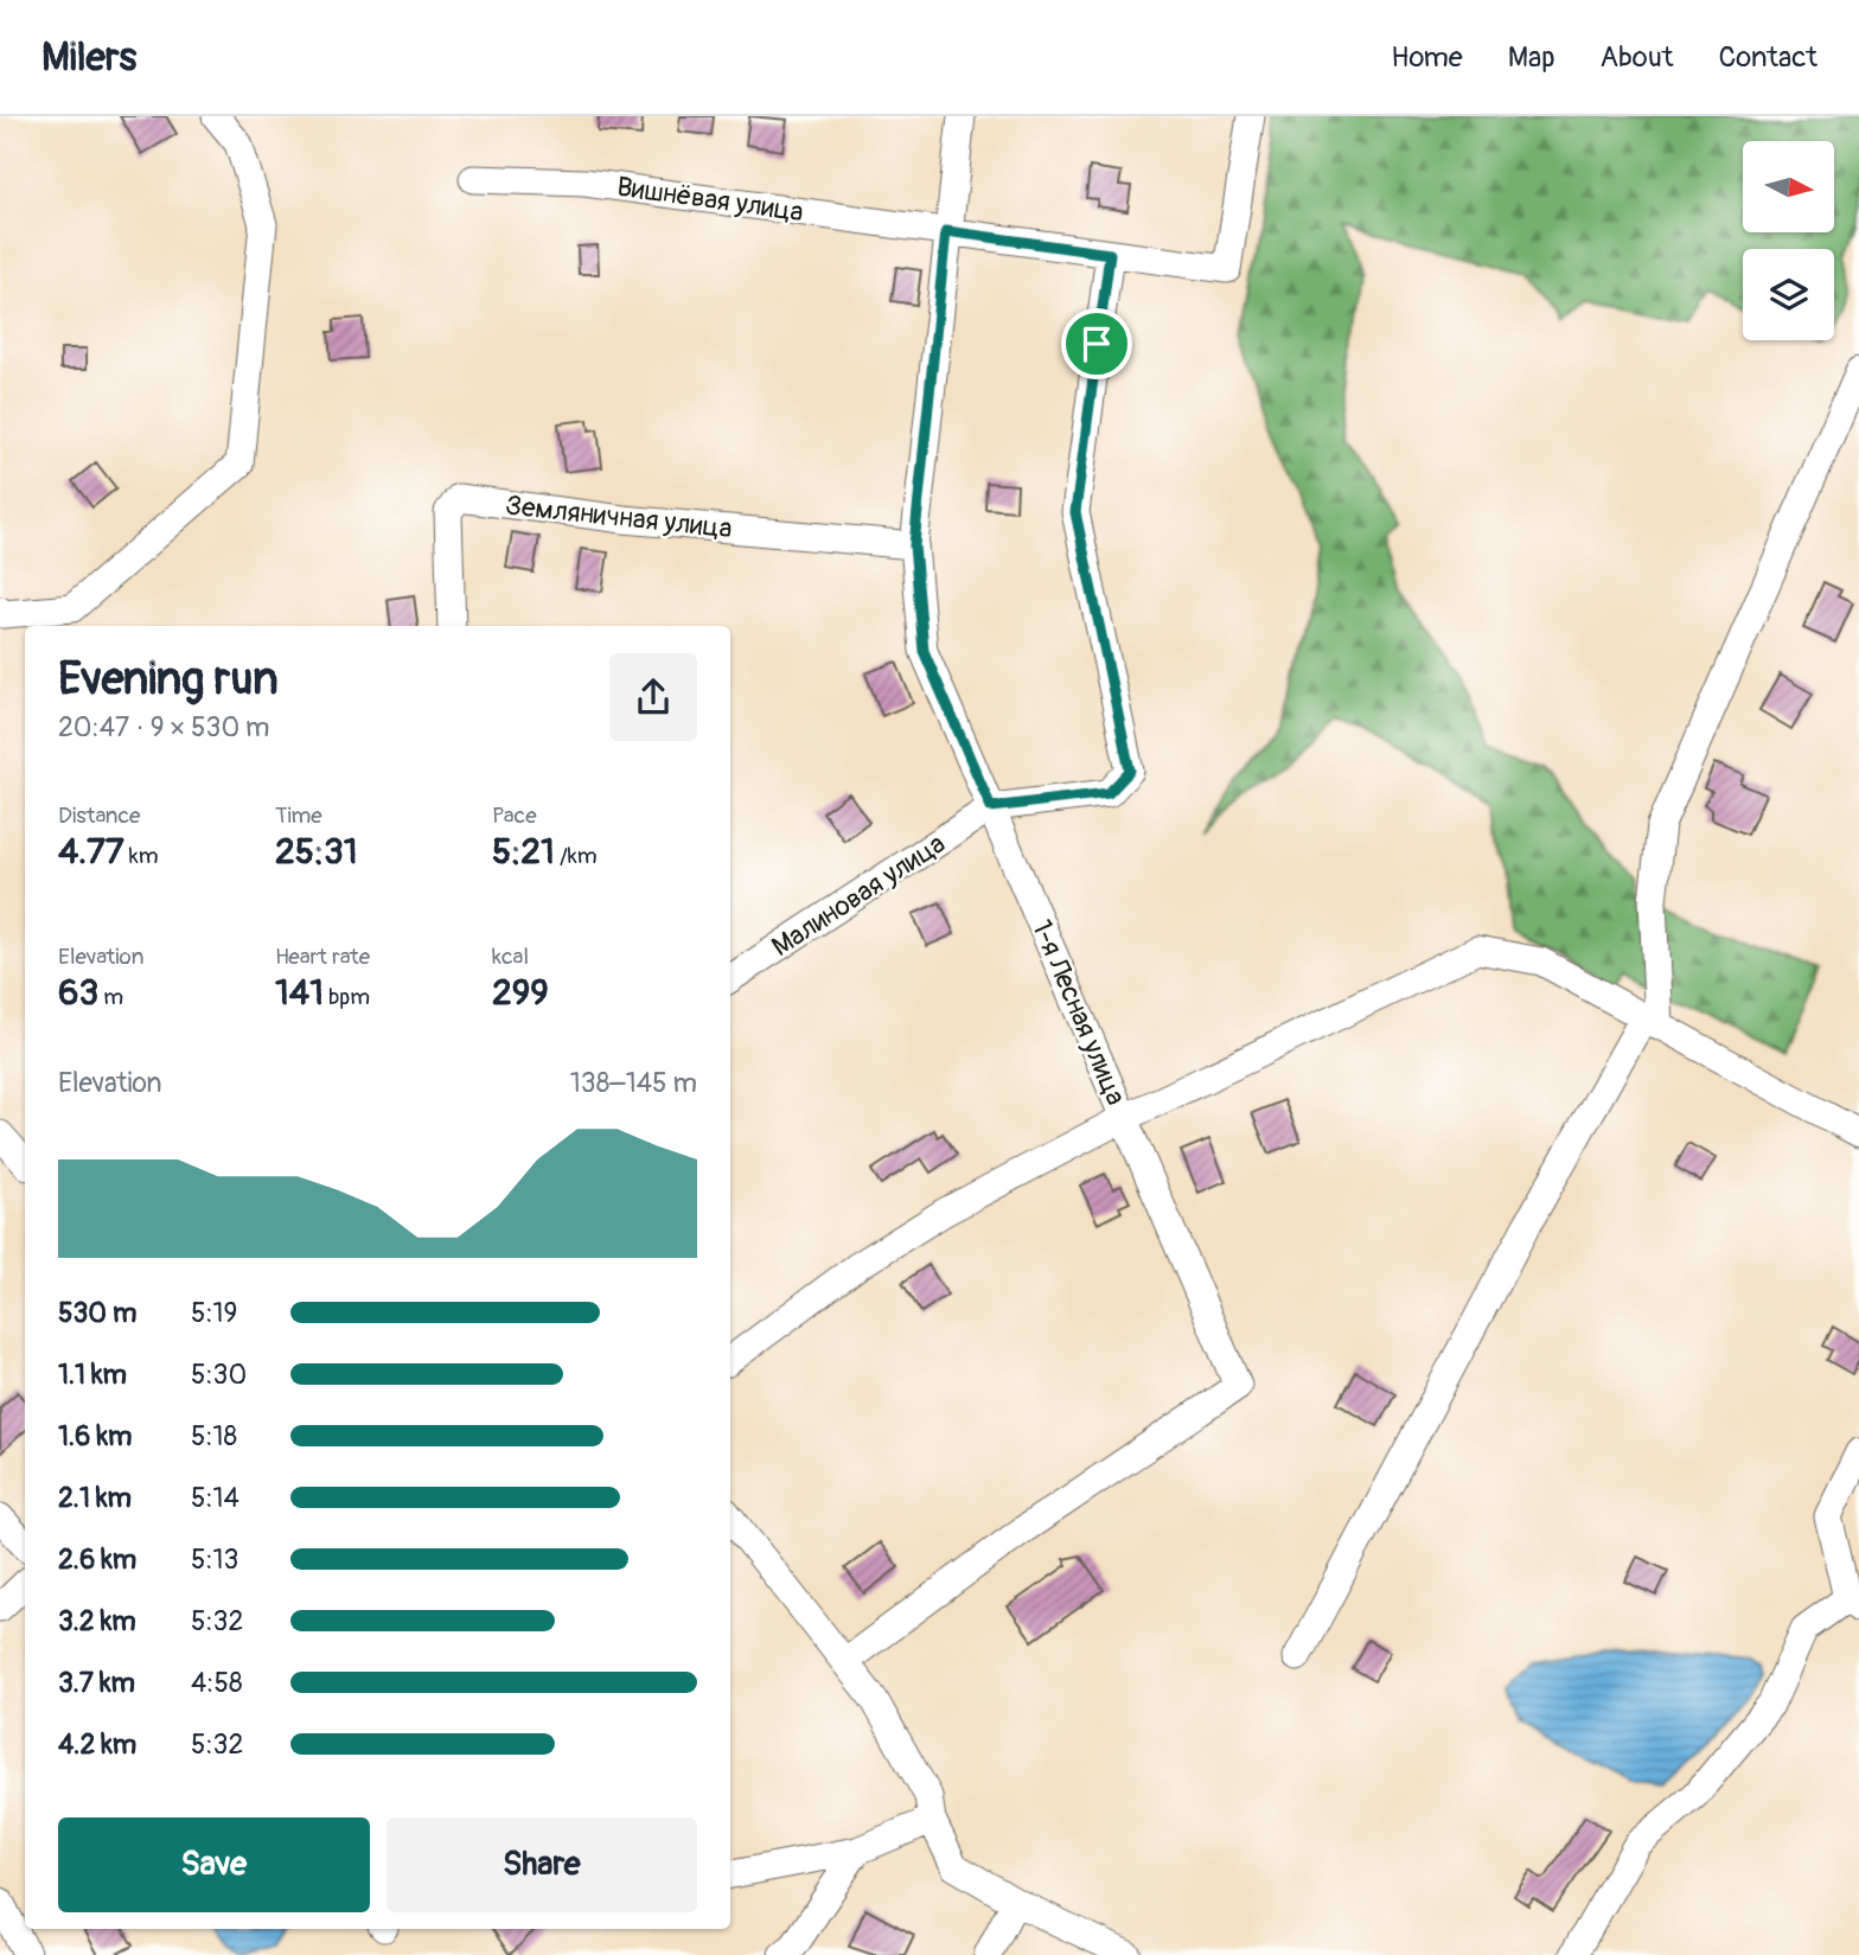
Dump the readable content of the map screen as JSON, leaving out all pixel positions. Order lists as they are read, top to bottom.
{
  "streets": {
    "street": [
      "Вишнёвая улица",
      "Земляничная улица",
      "Малиновая улица",
      "1-я Лесная улица"
    ]
  },
  "crossings": [
    ["Вишнёвая улица", "1-я Лесная улица"],
    ["Земляничная улица", "1-я Лесная улица"],
    ["Малиновая улица", "1-я Лесная улица"]
  ],
  "north": "right",
  "page": {
    "header": "Milers",
    "nav": [
      "Home",
      "Map",
      "About",
      "Contact"
    ],
    "heading": ["Evening run", "20:47 · 9 × 530 m"],
    "stats": [
      ["Distance", "4.77 km"],
      ["Time", "25:31"],
      ["Pace", "5:21 /km"],
      ["Elevation", "63 m"],
      ["Heart rate", "141 bpm"],
      ["kcal", "299"]
    ],
    "chart": ["Elevation", "138–145 m"],
    "list": [
      {
        "name": "530 m",
        "note": "5:19"
      },
      {
        "name": "1.1 km",
        "note": "5:30"
      },
      {
        "name": "1.6 km",
        "note": "5:18"
      },
      {
        "name": "2.1 km",
        "note": "5:14"
      },
      {
        "name": "2.6 km",
        "note": "5:13"
      },
      {
        "name": "3.2 km",
        "note": "5:32"
      },
      {
        "name": "3.7 km",
        "note": "4:58"
      },
      {
        "name": "4.2 km",
        "note": "5:32"
      }
    ],
    "buttons": ["Save", "Share"]
  }
}
